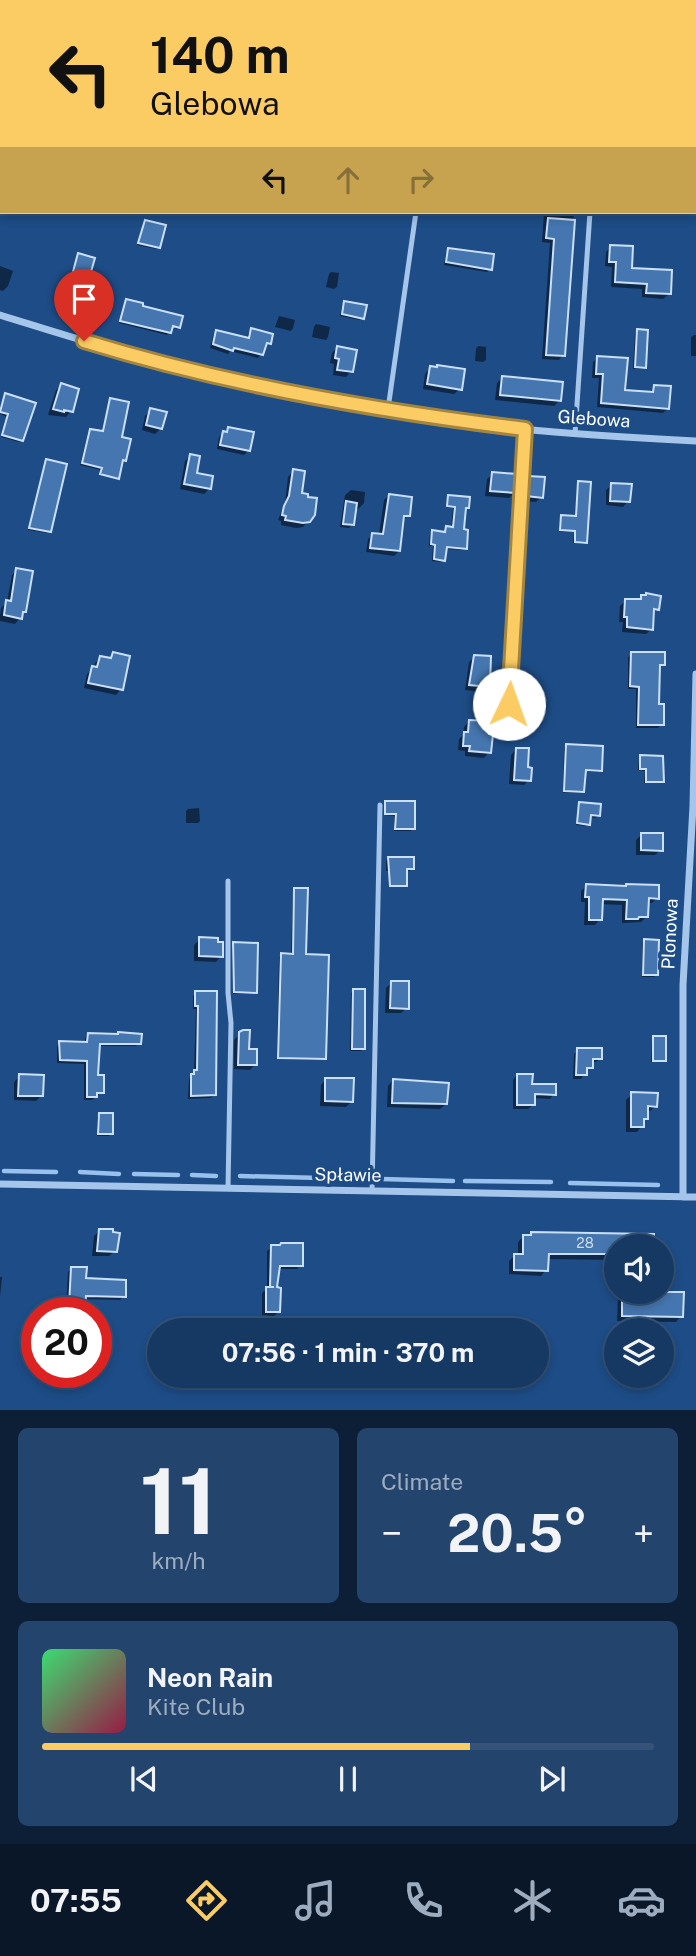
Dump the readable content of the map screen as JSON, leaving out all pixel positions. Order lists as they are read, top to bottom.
{
  "streets": {
    "street": ["Glebowa", "Plonowa", "Spławie"]
  },
  "crossings": [
    ["Plonowa", "Spławie"]
  ],
  "house_numbers": ["28"],
  "page": {
    "turn": ["140 m", "Glebowa"],
    "limit": "20",
    "trip": "07:56 · 1 min · 370 m",
    "tile": [
      ["11", "km/h"],
      "Climate"
    ],
    "heat": ["−", "20.5°", "+"],
    "song": ["Neon Rain", "Kite Club"],
    "tabs": "07:55"
  }
}
